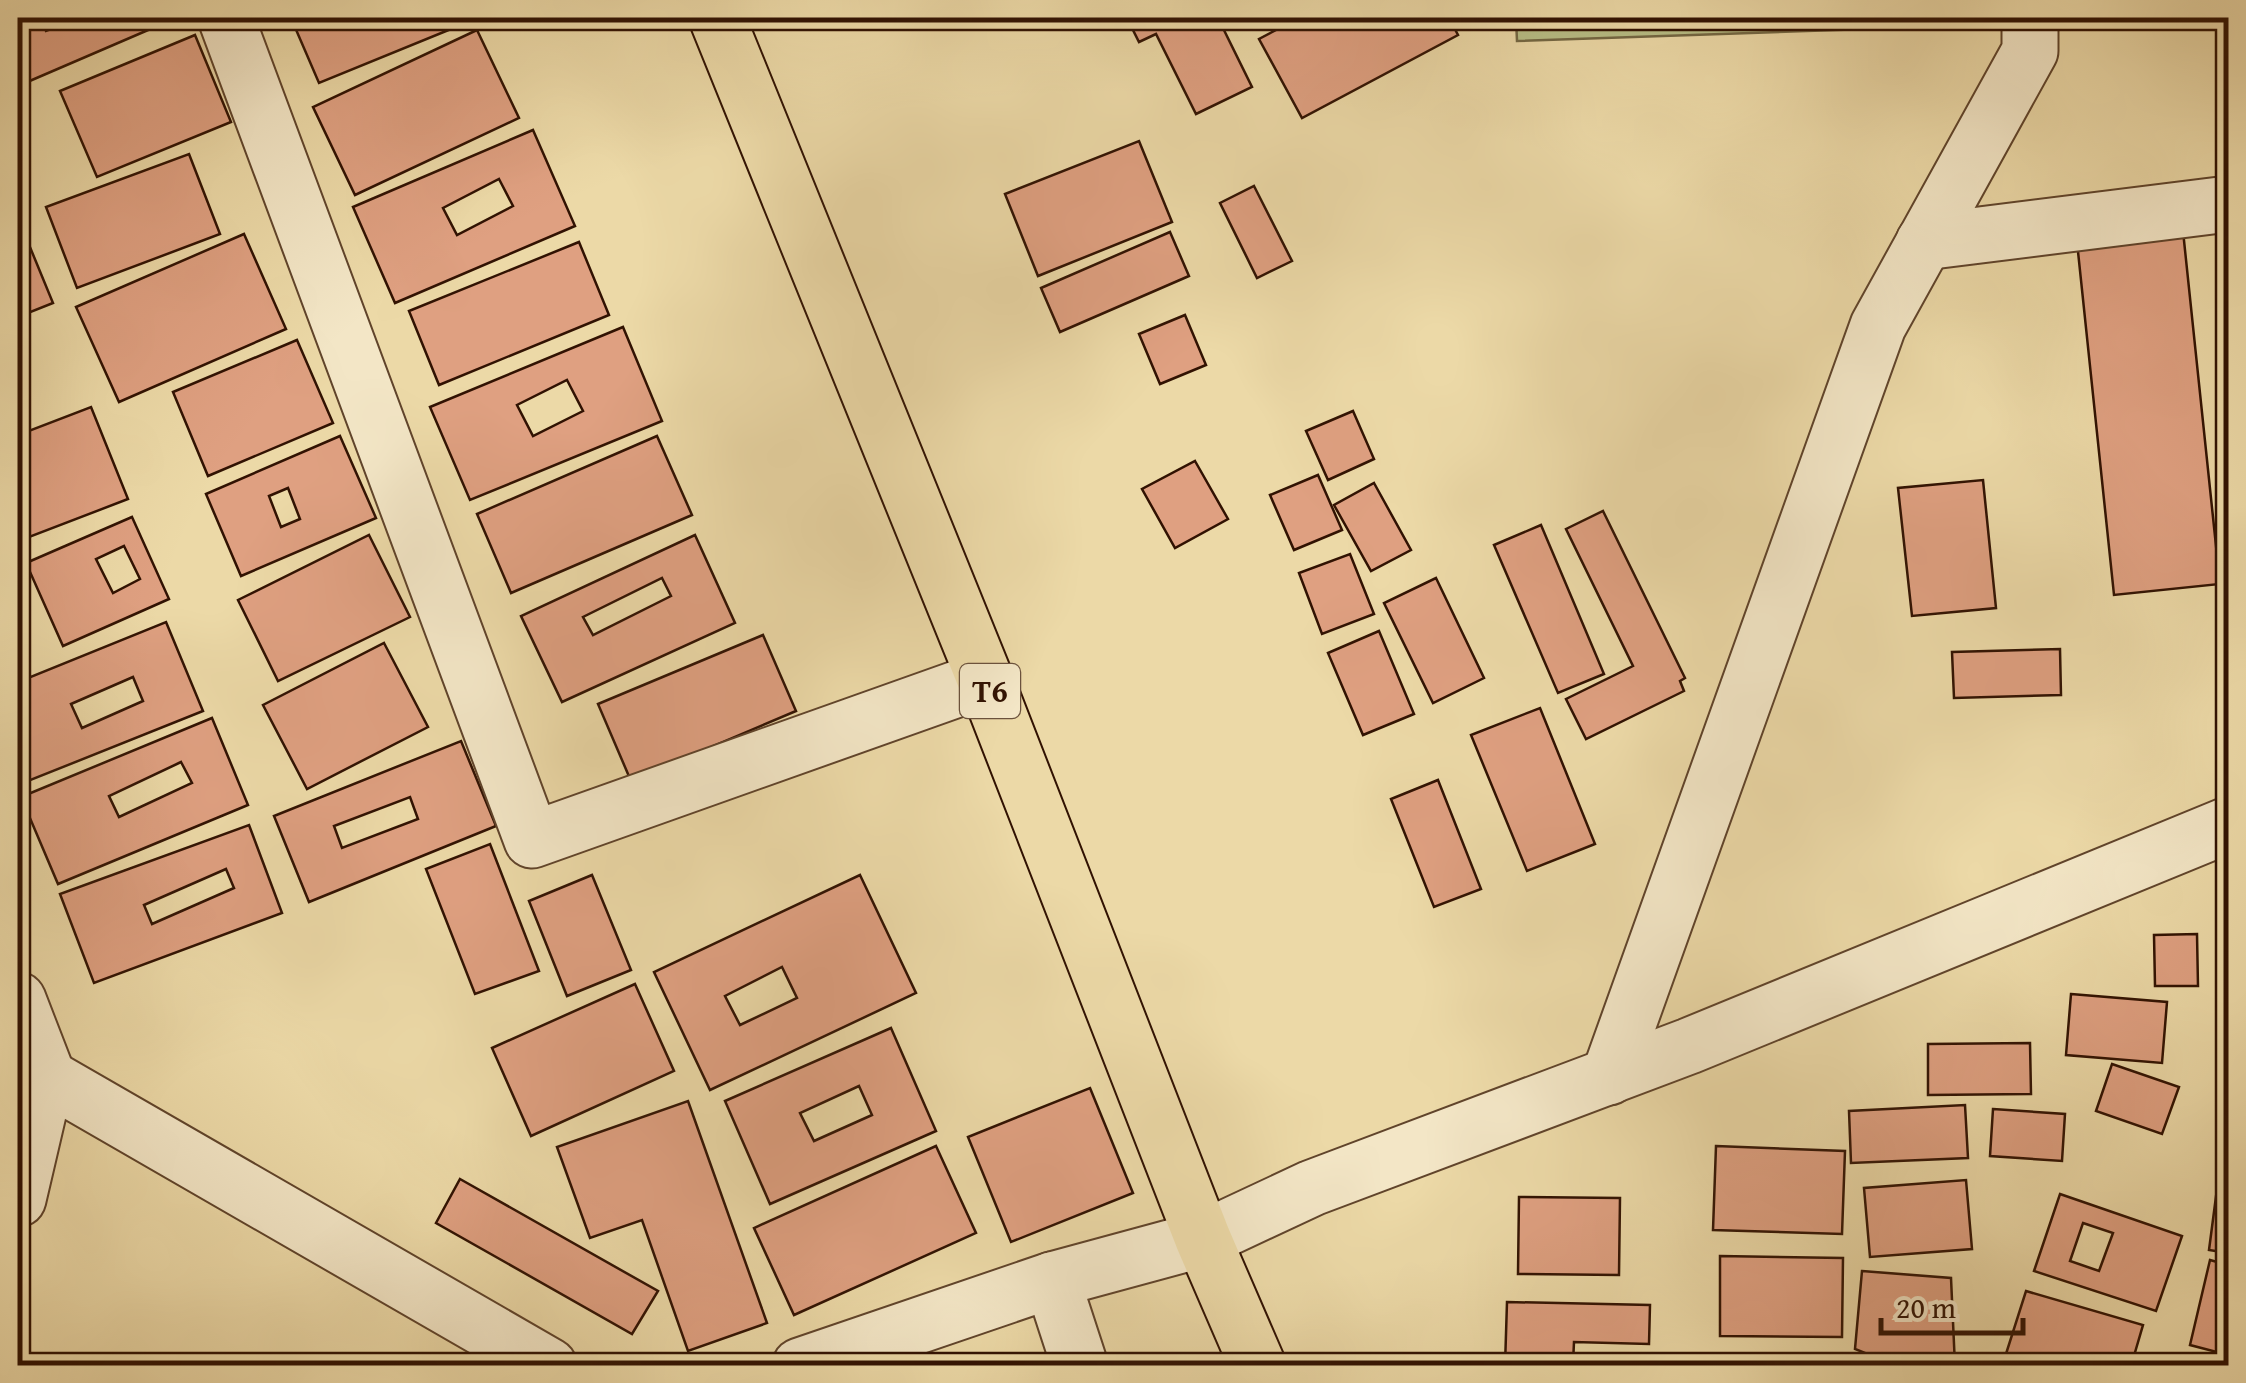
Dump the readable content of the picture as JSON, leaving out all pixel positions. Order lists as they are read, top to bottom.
{
  "streets": {
    "highway": ["T6"]
  },
  "scale_bar": "20 m"
}
